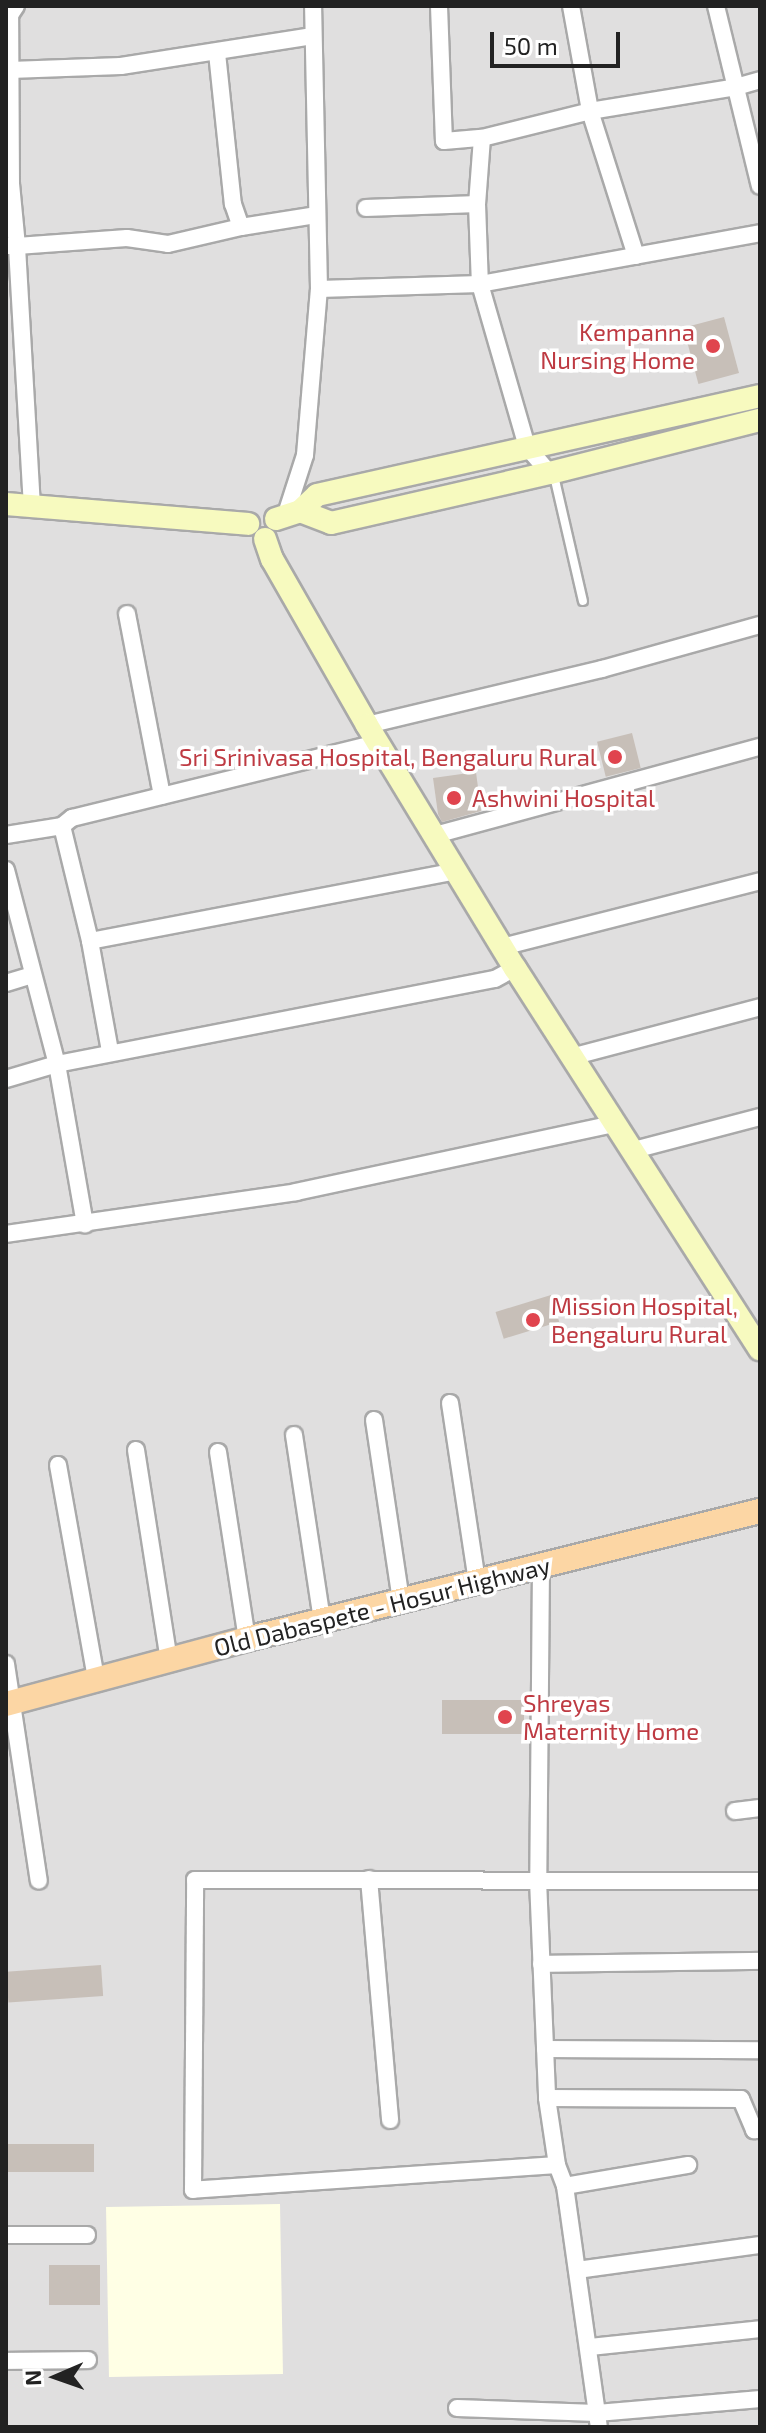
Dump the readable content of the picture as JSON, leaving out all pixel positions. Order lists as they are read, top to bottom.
{
  "streets": {
    "main road": ["Old Dabaspete - Hosur Highway"]
  },
  "places": [
    "Kempanna Nursing Home",
    "Sri Srinivasa Hospital, Bengaluru Rural",
    "Ashwini Hospital",
    "Mission Hospital, Bengaluru Rural",
    "Shreyas Maternity Home"
  ],
  "scale_bar": "50 m",
  "north": "left"
}
